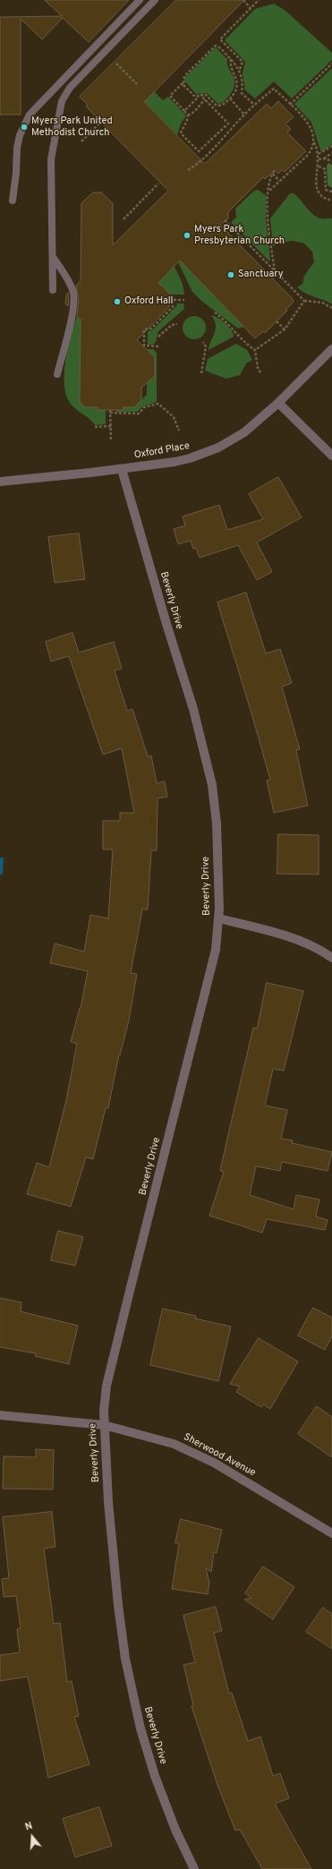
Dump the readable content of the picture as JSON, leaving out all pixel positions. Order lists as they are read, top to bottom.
{
  "streets": {
    "street": ["Oxford Place", "Beverly Drive", "Sherwood Avenue"]
  },
  "crossings": [
    ["Oxford Place", "Beverly Drive"],
    ["Beverly Drive", "Sherwood Avenue"]
  ],
  "places": [
    "Myers Park United Methodist Church",
    "Myers Park Presbyterian Church",
    "Sanctuary",
    "Oxford Hall"
  ],
  "north": "top"
}
